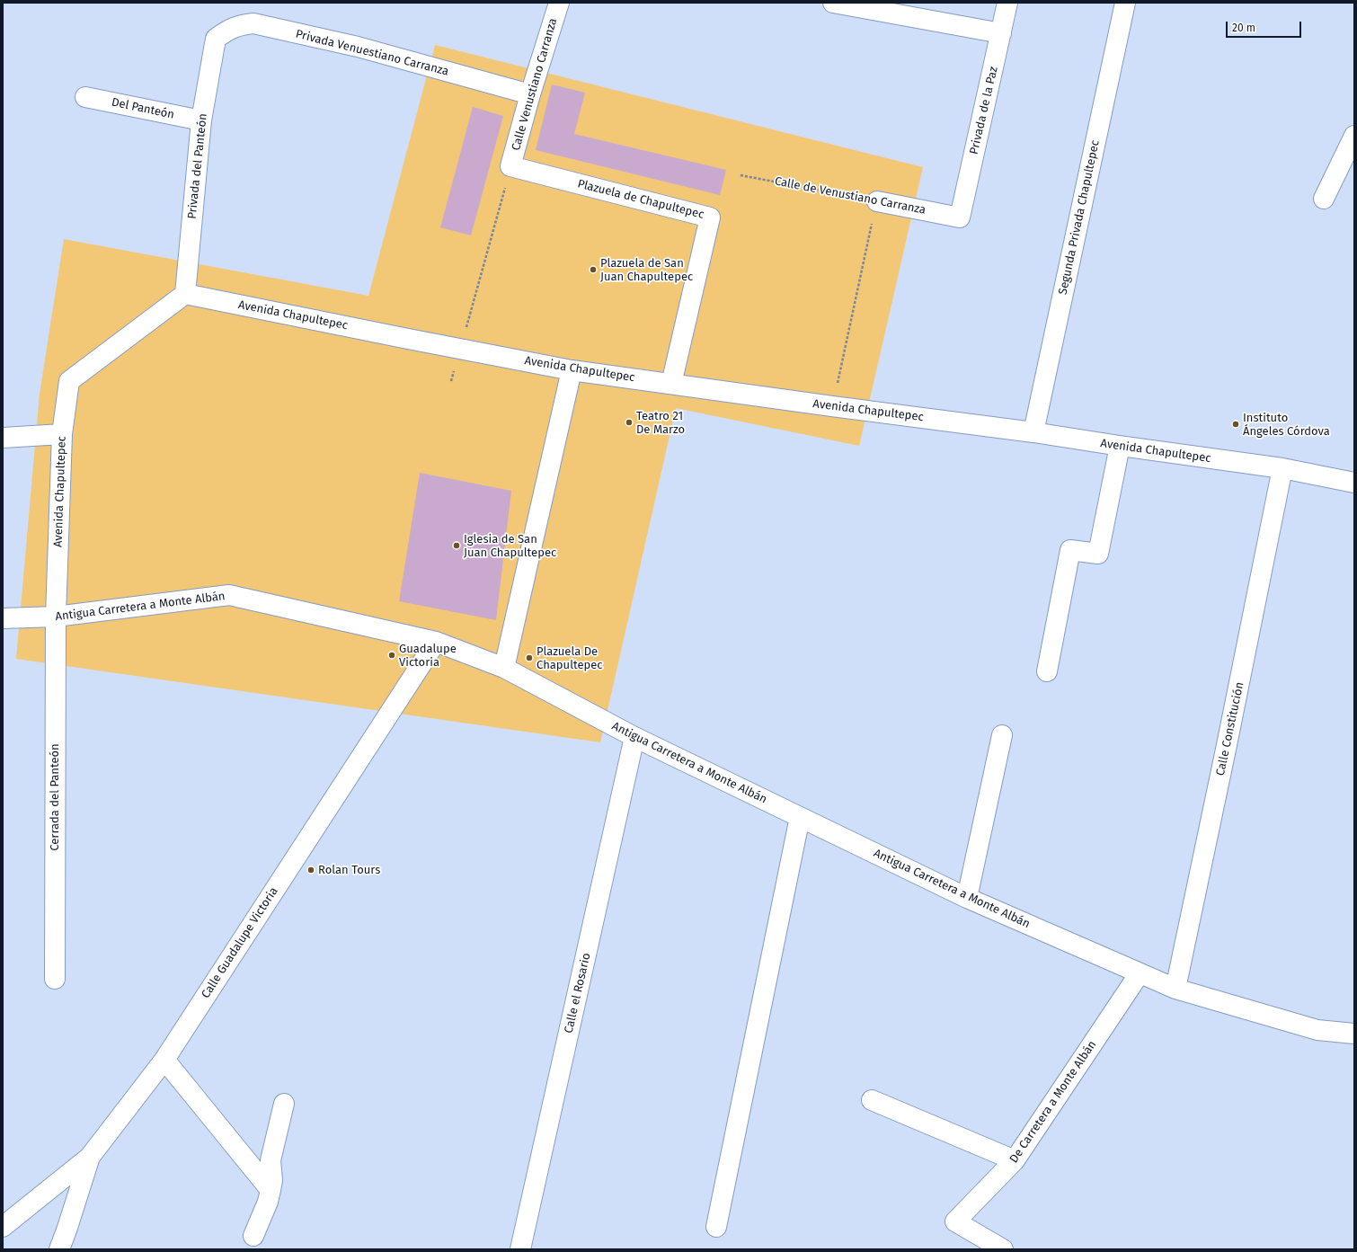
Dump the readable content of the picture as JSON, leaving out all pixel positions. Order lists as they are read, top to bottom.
{
  "streets": {
    "street": [
      "Privada Venuestiano Carranza",
      "Calle Venustiano Carranza",
      "Del Panteón",
      "Privada de la Paz",
      "Privada del Panteón",
      "Calle de Venustiano Carranza",
      "Plazuela de Chapultepec",
      "Segunda Privada Chapultepec",
      "Avenida Chapultepec",
      "Antigua Carretera a Monte Albán",
      "Calle Constitución",
      "Cerrada del Panteón",
      "Calle Guadalupe Victoria",
      "Calle el Rosario",
      "De Carretera a Monte Albán"
    ]
  },
  "crossings": [
    ["Privada Venuestiano Carranza", "Calle Venustiano Carranza"],
    ["Privada Venuestiano Carranza", "Privada del Panteón"],
    ["Calle Venustiano Carranza", "Plazuela de Chapultepec"],
    ["Del Panteón", "Privada del Panteón"],
    ["Privada de la Paz", "Calle de Venustiano Carranza"],
    ["Privada del Panteón", "Avenida Chapultepec"],
    ["Plazuela de Chapultepec", "Avenida Chapultepec"],
    ["Segunda Privada Chapultepec", "Avenida Chapultepec"],
    ["Avenida Chapultepec", "Antigua Carretera a Monte Albán"],
    ["Avenida Chapultepec", "Calle Constitución"],
    ["Avenida Chapultepec", "Cerrada del Panteón"],
    ["Antigua Carretera a Monte Albán", "Calle Constitución"],
    ["Antigua Carretera a Monte Albán", "Cerrada del Panteón"],
    ["Antigua Carretera a Monte Albán", "Calle Guadalupe Victoria"],
    ["Antigua Carretera a Monte Albán", "Calle el Rosario"],
    ["Antigua Carretera a Monte Albán", "De Carretera a Monte Albán"]
  ],
  "places": [
    "Plazuela de San Juan Chapultepec",
    "Teatro 21 De Marzo",
    "Instituto Ángeles Córdova",
    "Iglesia de San Juan Chapultepec",
    "Guadalupe Victoria",
    "Plazuela De Chapultepec",
    "Rolan Tours"
  ],
  "scale_bar": "20 m"
}
